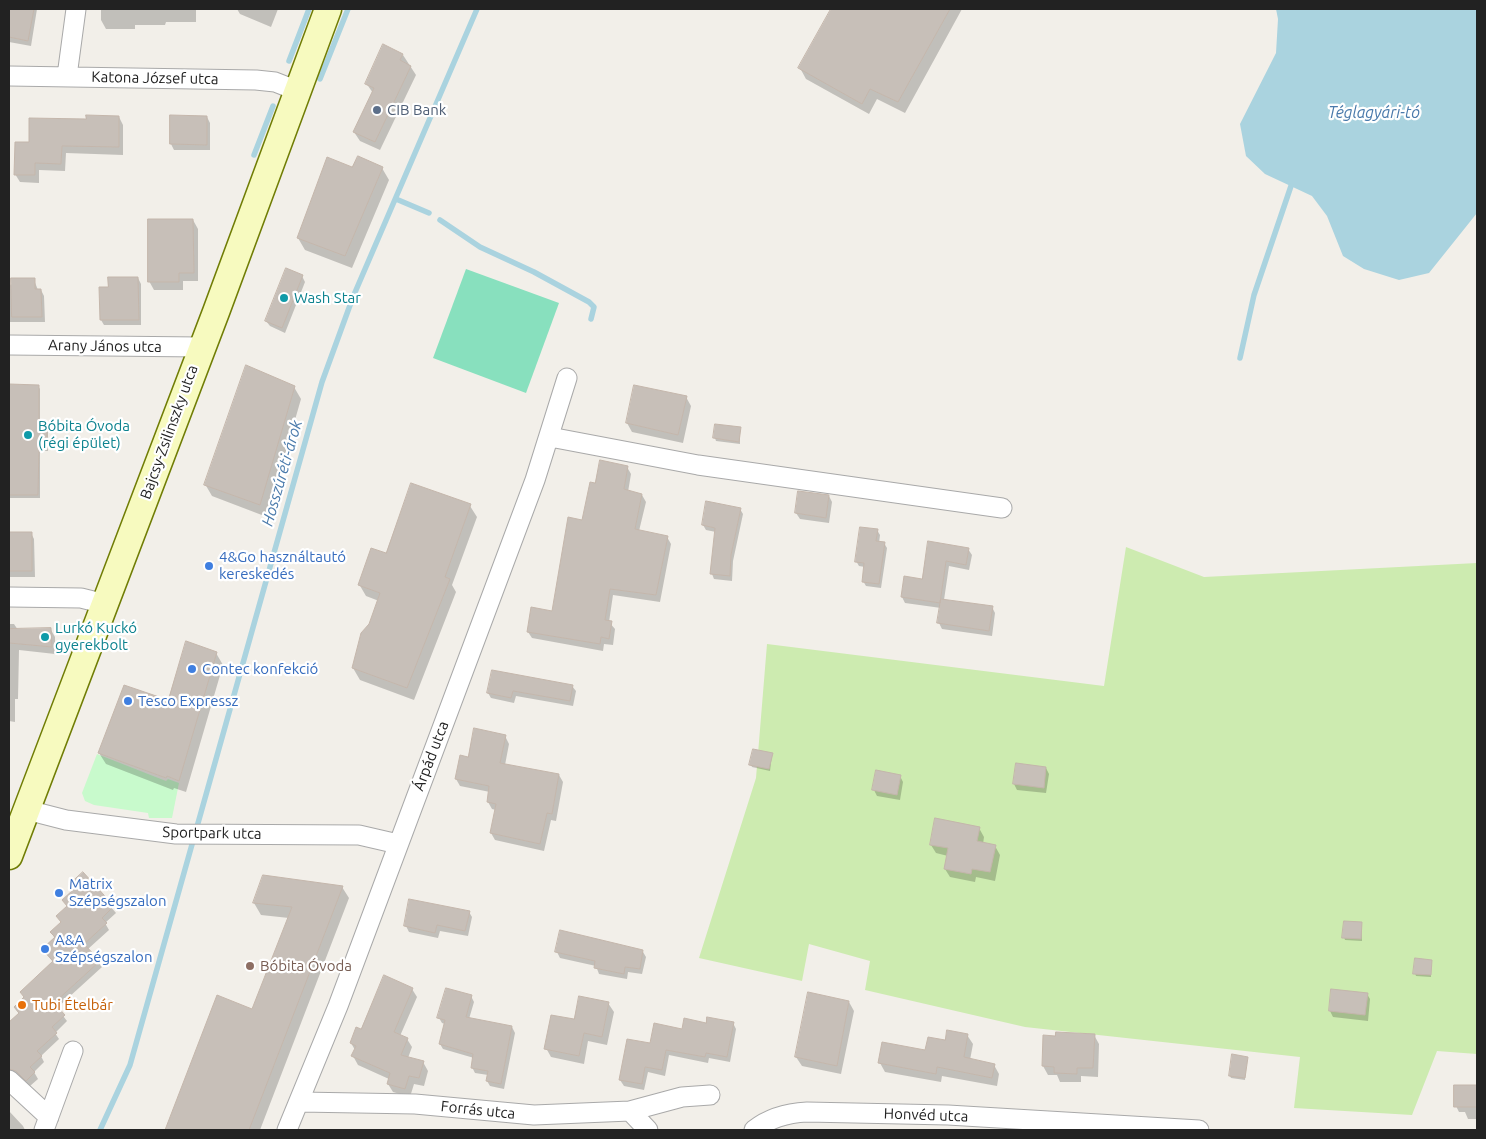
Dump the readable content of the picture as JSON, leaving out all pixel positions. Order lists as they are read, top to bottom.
{
  "streets": {
    "main road": ["Bajcsy-Zsilinszky utca"],
    "street": [
      "Katona József utca",
      "Arany János utca",
      "Árpád utca",
      "Sportpark utca",
      "Forrás utca",
      "Honvéd utca"
    ]
  },
  "crossings": [
    ["Katona József utca", "Bajcsy-Zsilinszky utca"],
    ["Arany János utca", "Bajcsy-Zsilinszky utca"],
    ["Bajcsy-Zsilinszky utca", "Sportpark utca"],
    ["Árpád utca", "Sportpark utca"],
    ["Árpád utca", "Forrás utca"]
  ],
  "water": ["Téglagyári-tó", "Hosszúréti-árok"],
  "places": [
    "CIB Bank",
    "Wash Star",
    "Bóbita Óvoda (régi épület)",
    "4&Go használtautó kereskedés",
    "Lurkó Kuckó gyerekbolt",
    "Contec konfekció",
    "Tesco Expressz",
    "Matrix Szépségszalon",
    "A&A Szépségszalon",
    "Bóbita Óvoda",
    "Tubi Ételbár"
  ]
}
